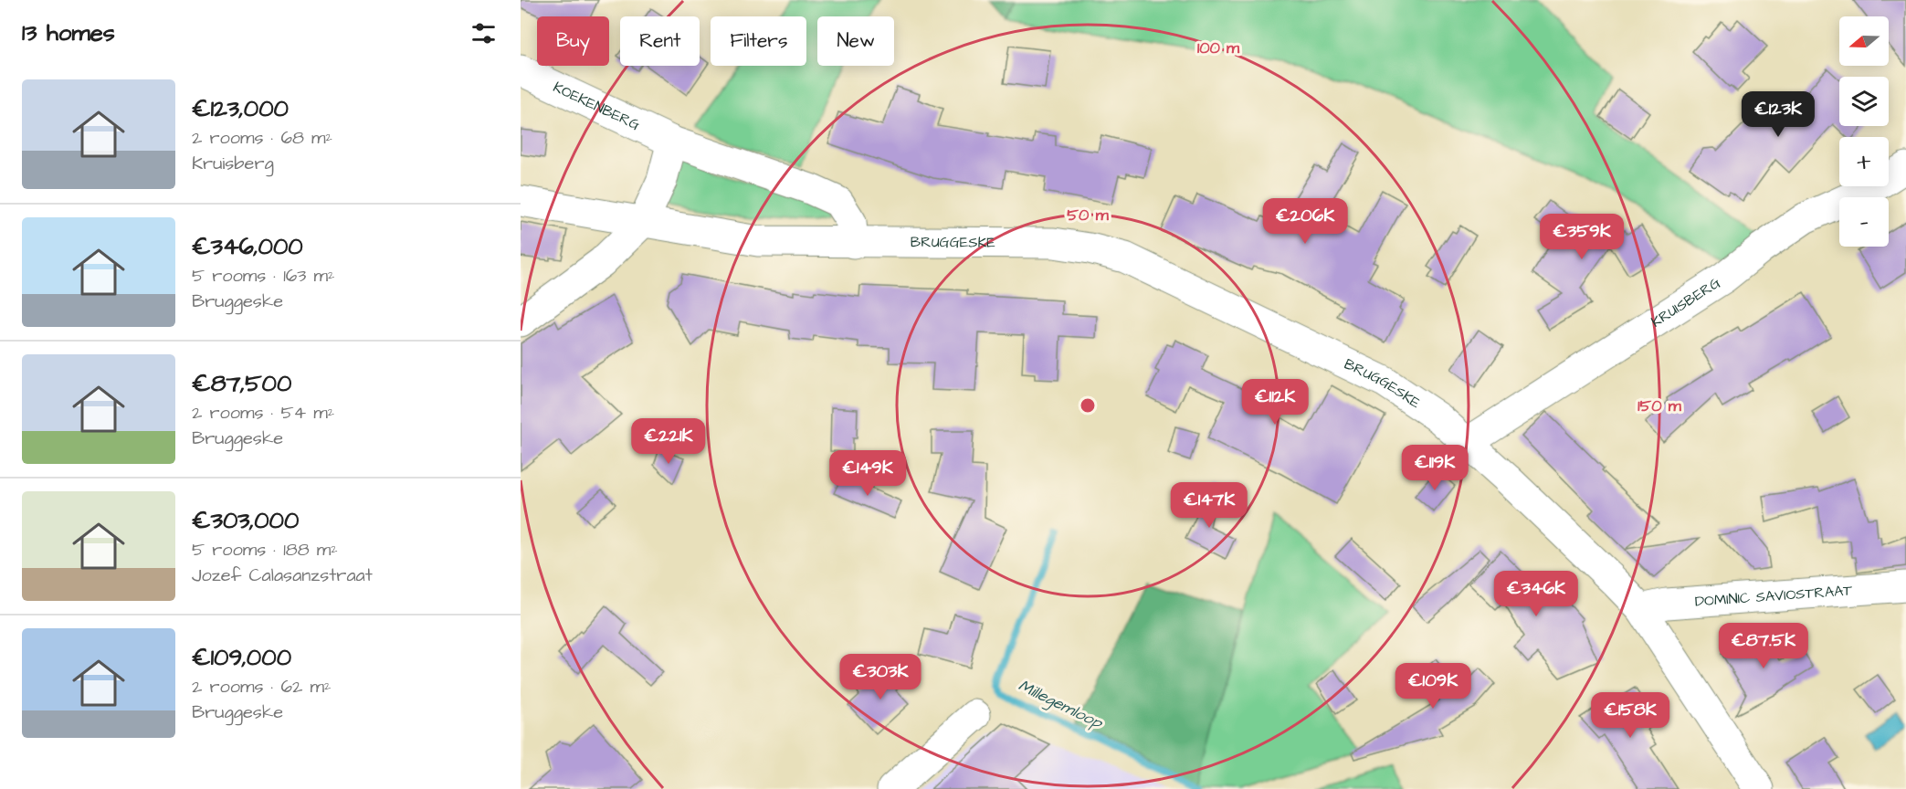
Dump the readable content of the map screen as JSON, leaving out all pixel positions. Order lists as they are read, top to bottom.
{
  "streets": {
    "street": [
      "KOEKENBERG",
      "BRUGGESKE",
      "KRUISBERG",
      "DOMINIC SAVIOSTRAAT"
    ]
  },
  "crossings": [
    ["BRUGGESKE", "KRUISBERG"],
    ["BRUGGESKE", "DOMINIC SAVIOSTRAAT"]
  ],
  "water": ["Millegemloop"],
  "north": "left",
  "page": {
    "heading": "13 homes",
    "map_buttons": ["+", "−"],
    "chip": [
      "Buy",
      "Rent",
      "Filters",
      "New"
    ],
    "list": [
      {
        "name": "€123,000",
        "note": "2 rooms · 68 m² · Kruisberg"
      },
      {
        "name": "€346,000",
        "note": "5 rooms · 163 m² · Bruggeske"
      },
      {
        "name": "€87,500",
        "note": "2 rooms · 54 m² · Bruggeske"
      },
      {
        "name": "€303,000",
        "note": "5 rooms · 188 m² · Jozef Calasanzstraat"
      },
      {
        "name": "€109,000",
        "note": "2 rooms · 62 m² · Bruggeske"
      }
    ],
    "price": [
      "€123K",
      "€206K",
      "€359K",
      "€112K",
      "€221K",
      "€119K",
      "€149K",
      "€147K",
      "€346K",
      "€87.5K",
      "€303K",
      "€109K",
      "€158K"
    ]
  },
  "rings": ["100 m", "50 m", "150 m"]
}
